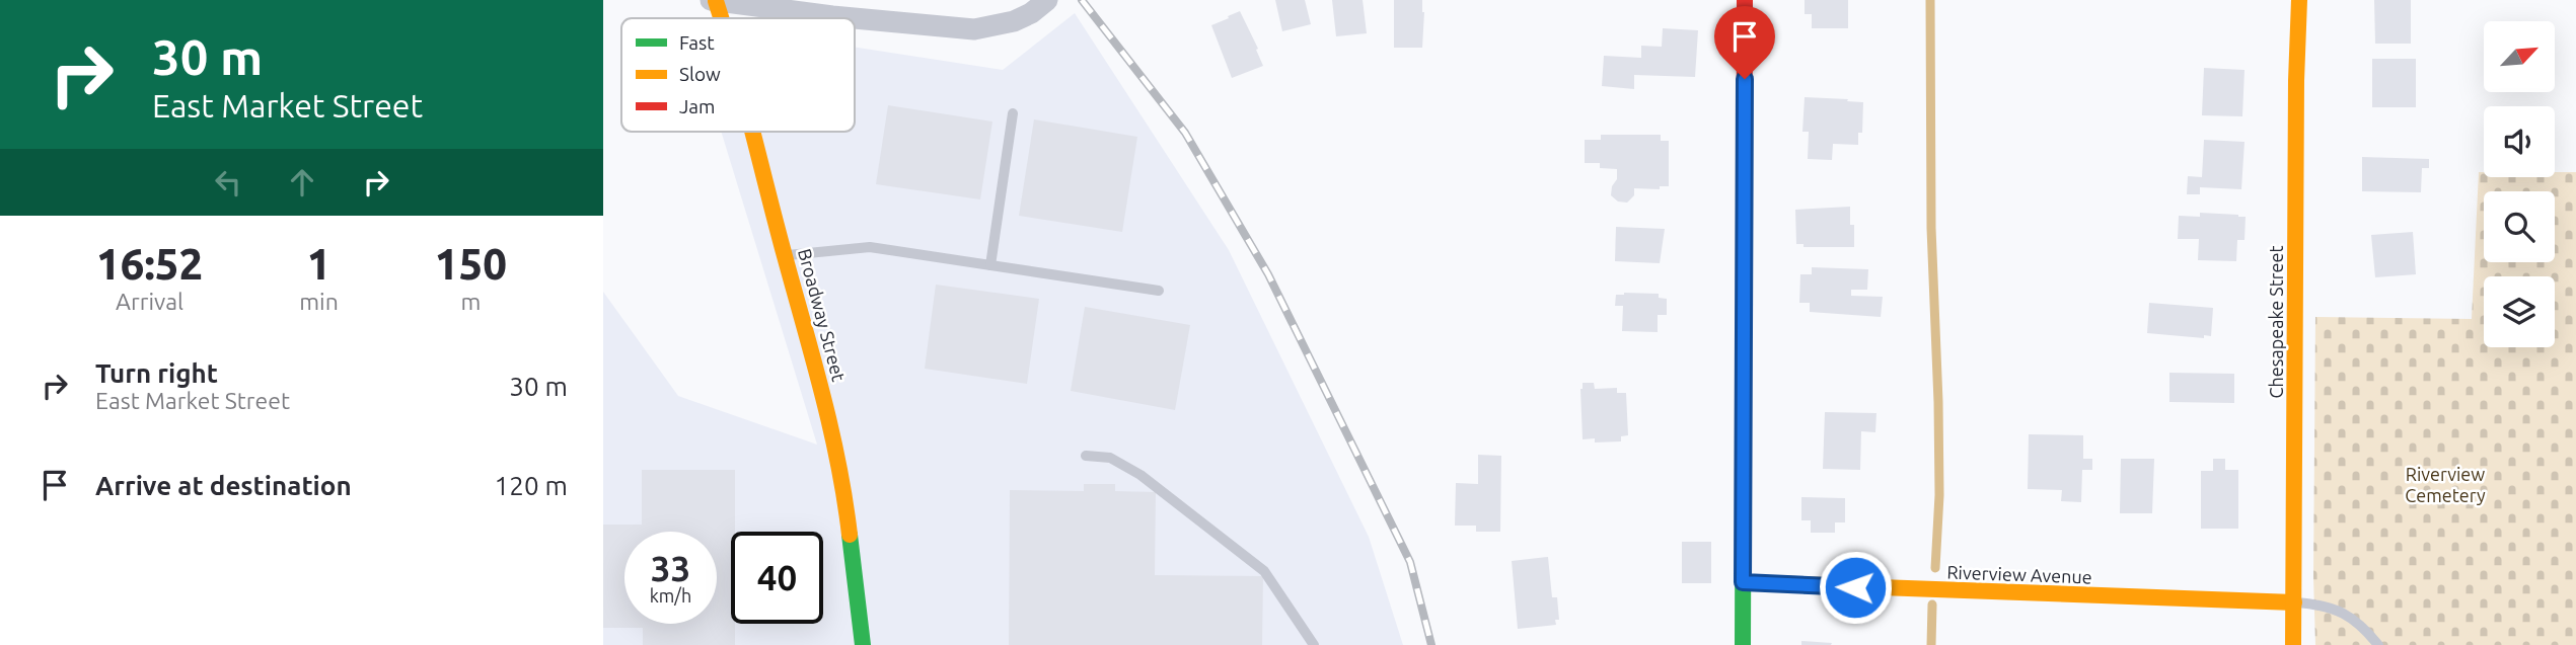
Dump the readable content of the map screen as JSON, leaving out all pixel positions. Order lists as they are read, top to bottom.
{
  "streets": {
    "street": ["Broadway Street", "Chesapeake Street", "Riverview Avenue"]
  },
  "crossings": [
    ["Chesapeake Street", "Riverview Avenue"]
  ],
  "parks": ["Riverview Cemetery"],
  "legend": ["Fast", "Slow", "Jam"],
  "north": "top right",
  "page": {
    "turn": ["30 m", "East Market Street"],
    "eta": [
      "16:52",
      "Arrival",
      "1",
      "min",
      "150",
      "m"
    ],
    "list": [
      {
        "name": "Turn right",
        "note": "East Market Street",
        "value": "30 m"
      },
      {
        "name": "Arrive at destination",
        "value": "120 m"
      }
    ],
    "speed": "33 km/h",
    "limit": "40"
  }
}
